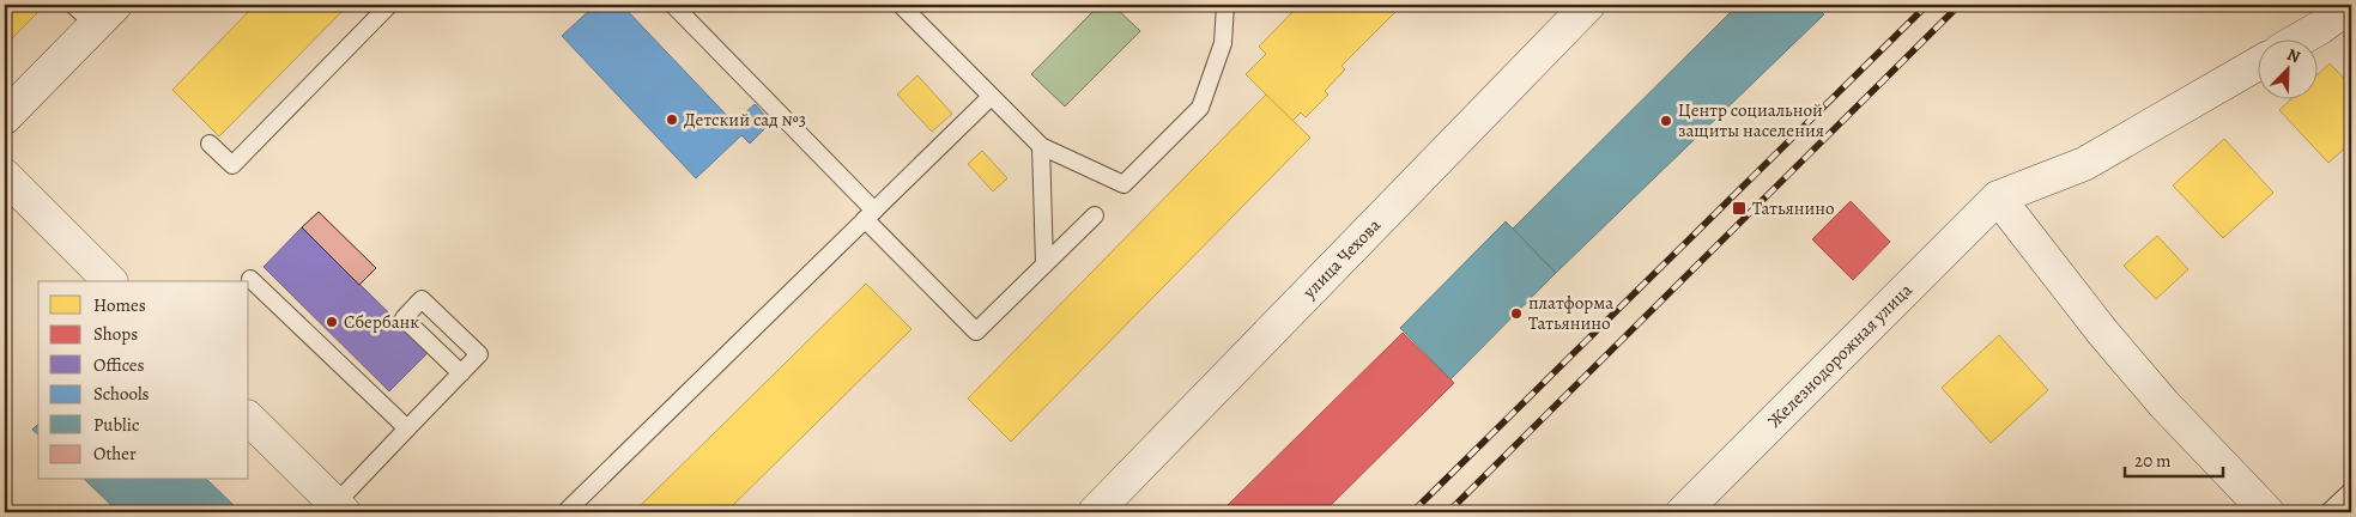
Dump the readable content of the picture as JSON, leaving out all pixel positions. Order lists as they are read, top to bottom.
{
  "streets": {
    "street": ["улица Чехова", "Железнодорожная улица"]
  },
  "places": {
    "other": [
      "Детский сад №3",
      "Центр социальной защиты населения",
      "платформа Татьянино",
      "Сбербанк"
    ],
    "transit": ["Татьянино"]
  },
  "legend": [
    "Homes",
    "Shops",
    "Offices",
    "Schools",
    "Public",
    "Other"
  ],
  "scale_bar": "20 m",
  "north": "top right"
}
